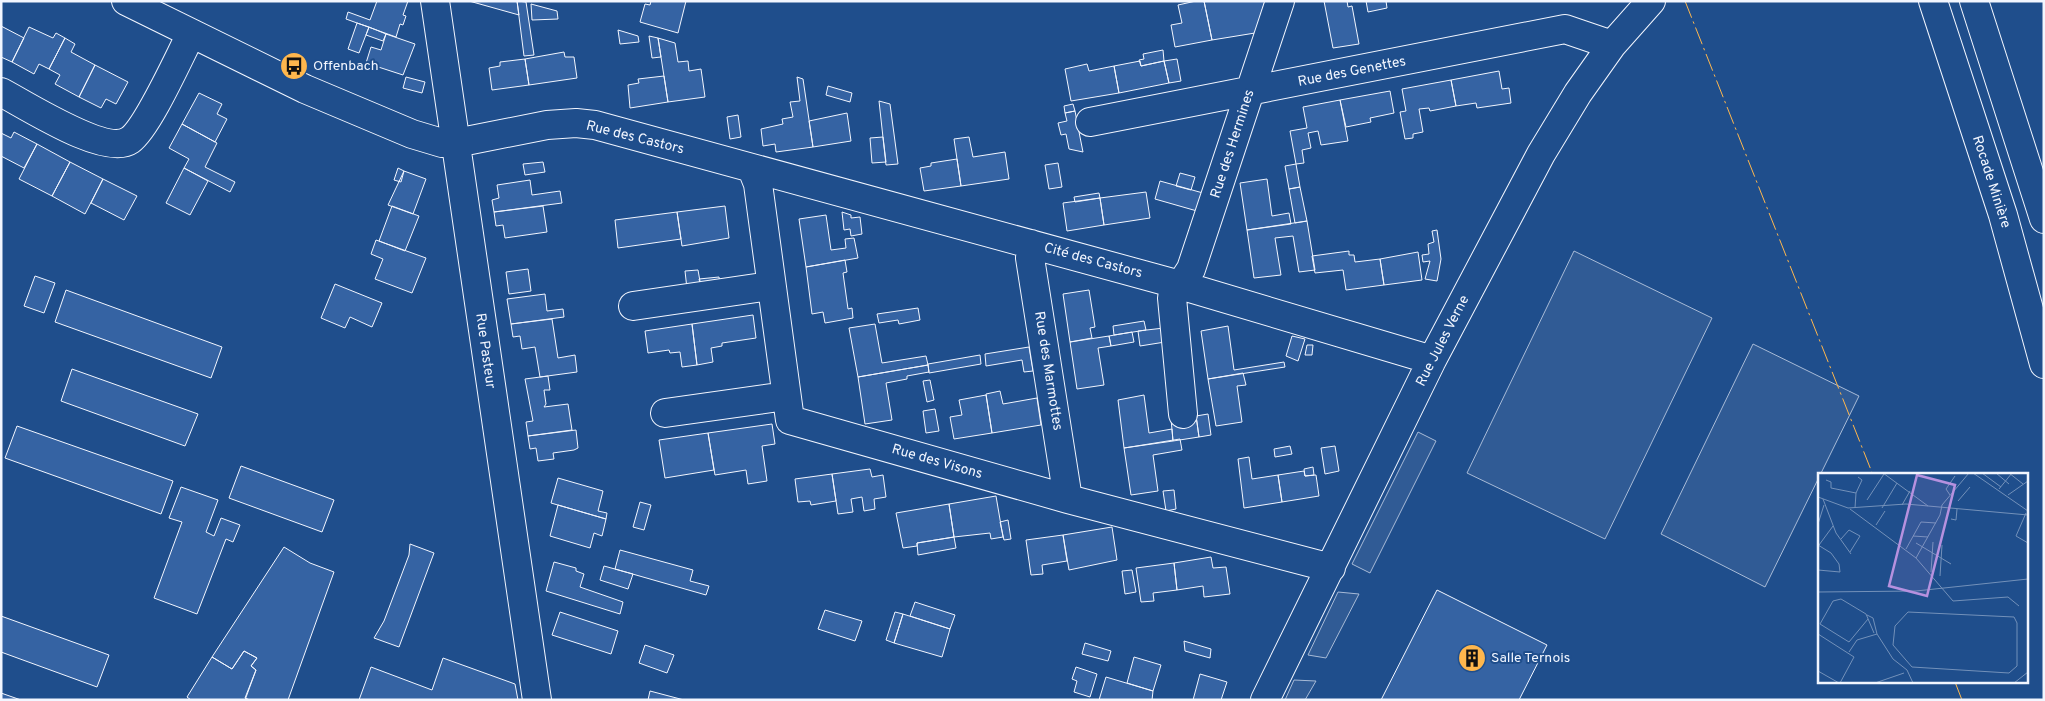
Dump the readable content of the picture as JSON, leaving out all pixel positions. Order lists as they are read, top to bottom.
{
  "streets": {
    "main road": [
      "Rue des Genettes",
      "Rue des Castors",
      "Rue des Hermines",
      "Rocade Minière",
      "Cité des Castors",
      "Rue Jules Verne",
      "Rue Pasteur",
      "Rue des Marmottes",
      "Rue des Visons"
    ]
  },
  "crossings": [
    ["Rue des Genettes", "Rue des Hermines"],
    ["Rue des Genettes", "Rue Jules Verne"],
    ["Rue des Castors", "Cité des Castors"],
    ["Rue des Castors", "Rue Pasteur"],
    ["Rue des Castors", "Rue des Visons"],
    ["Rue des Hermines", "Cité des Castors"],
    ["Cité des Castors", "Rue Jules Verne"],
    ["Cité des Castors", "Rue des Marmottes"],
    ["Cité des Castors", "Rue des Visons"],
    ["Rue Jules Verne", "Rue des Visons"],
    ["Rue des Marmottes", "Rue des Visons"]
  ],
  "places": {
    "bus stop": ["Offenbach"],
    "building": ["Salle Ternois"]
  }
}
